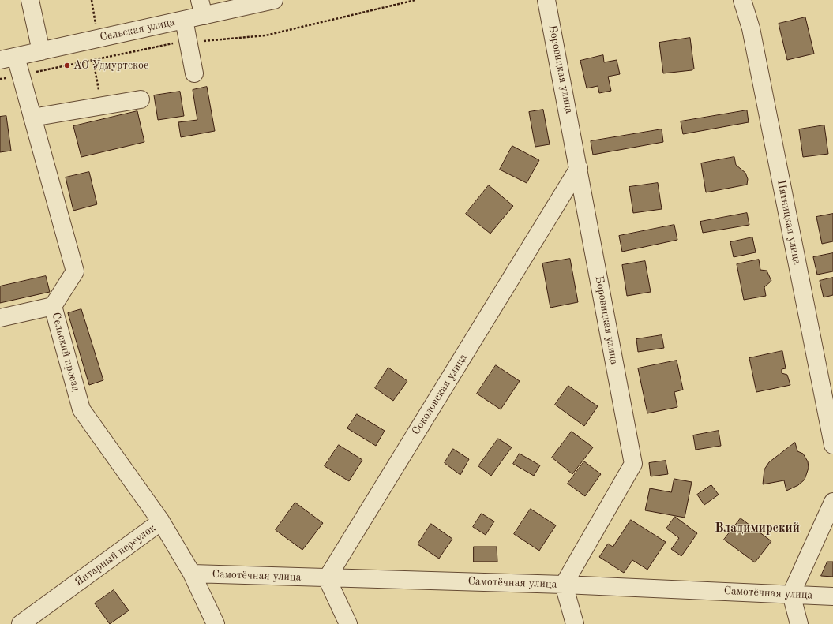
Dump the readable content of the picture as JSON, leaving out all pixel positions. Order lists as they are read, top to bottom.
{
  "streets": {
    "street": [
      "Сельская улица",
      "Боровицкая улица",
      "Пятницкая улица",
      "Сельский проезд",
      "Соколовская улица",
      "Янтарный переулок",
      "Самотёчная улица"
    ]
  },
  "crossings": [
    ["Сельская улица", "Сельский проезд"],
    ["Боровицкая улица", "Соколовская улица"],
    ["Боровицкая улица", "Самотёчная улица"],
    ["Сельский проезд", "Янтарный переулок"],
    ["Соколовская улица", "Самотёчная улица"],
    ["Янтарный переулок", "Самотёчная улица"]
  ],
  "districts": ["Владимирский"],
  "places": ["АО Удмуртское"]
}
